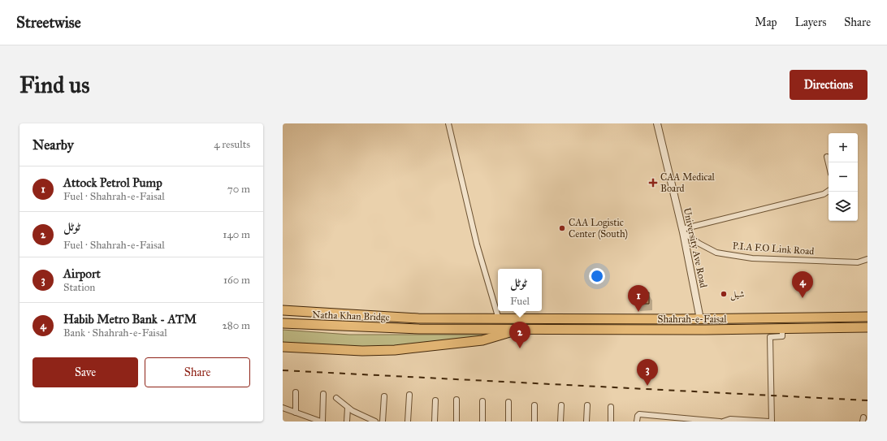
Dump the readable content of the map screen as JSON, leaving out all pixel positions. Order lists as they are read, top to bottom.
{
  "streets": {
    "highway": ["Natha Khan Bridge", "Shahrah-e-Faisal"],
    "street": ["University Ave Road", "P.I.A F.O Link Road"]
  },
  "crossings": [
    ["University Ave Road", "P.I.A F.O Link Road"],
    ["University Ave Road", "Shahrah-e-Faisal"],
    ["Natha Khan Bridge", "Shahrah-e-Faisal"]
  ],
  "places": {
    "health": ["CAA Medical Board"],
    "other": ["CAA Logistic Center (South)", "شیل"]
  },
  "page": {
    "header": "Streetwise",
    "nav": ["Map", "Layers", "Share"],
    "buttons": [
      "Directions",
      ["Save", "Share"]
    ],
    "title": "Find us",
    "heading": ["Nearby", "4 results"],
    "map_buttons": ["+", "−"],
    "list": [
      {
        "mark": "1",
        "name": "Attock Petrol Pump",
        "note": "Fuel · Shahrah-e-Faisal",
        "value": "70 m"
      },
      {
        "mark": "2",
        "name": "ٹوٹل",
        "note": "Fuel · Shahrah-e-Faisal",
        "value": "140 m"
      },
      {
        "mark": "3",
        "name": "Airport",
        "note": "Station",
        "value": "160 m"
      },
      {
        "mark": "4",
        "name": "Habib Metro Bank - ATM",
        "note": "Bank · Shahrah-e-Faisal",
        "value": "280 m"
      }
    ],
    "popup": ["ٹوٹل", "Fuel"],
    "pins": [
      "4",
      "1",
      "2",
      "3"
    ]
  }
}
